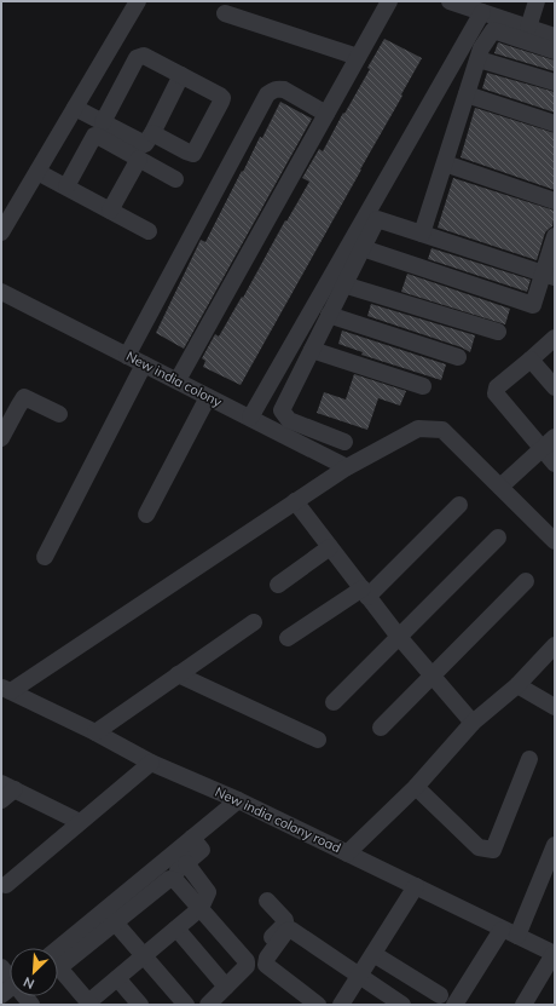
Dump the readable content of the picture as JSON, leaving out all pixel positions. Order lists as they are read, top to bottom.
{
  "streets": {
    "street": ["New india colony", "New india colony road"]
  },
  "north": "bottom left"
}
